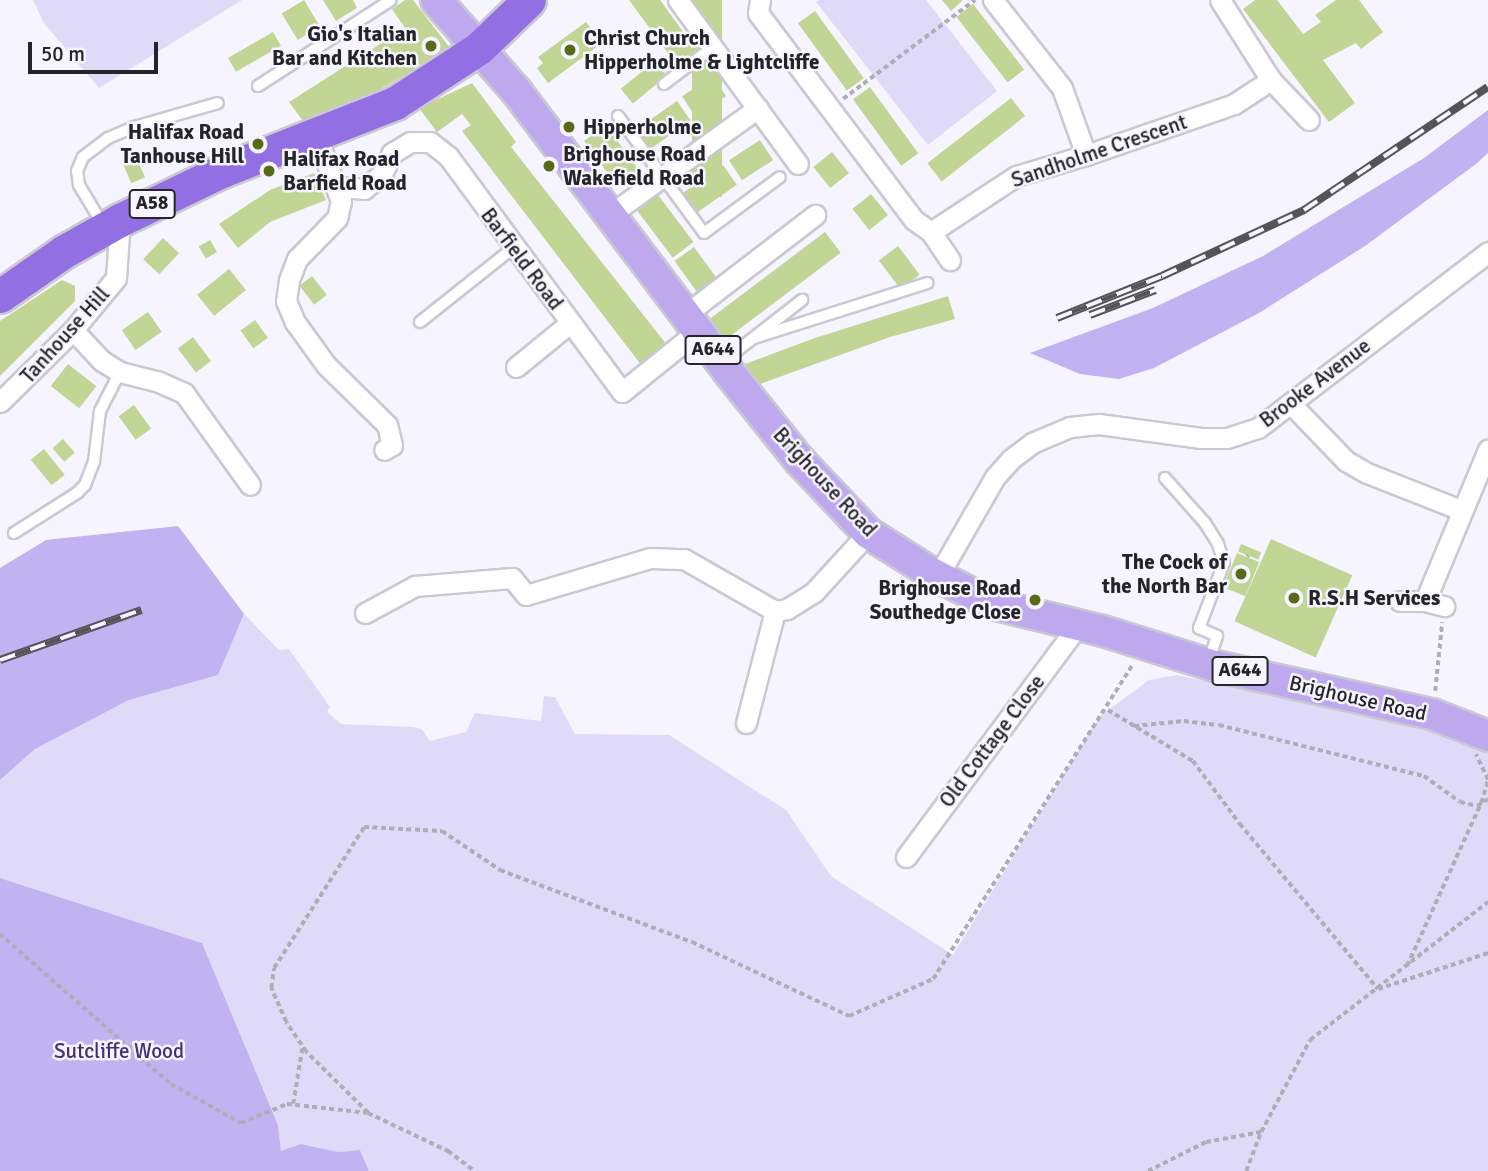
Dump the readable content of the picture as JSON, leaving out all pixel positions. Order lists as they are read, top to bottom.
{
  "streets": {
    "highway": ["A58"],
    "main road": ["A644", "Brighouse Road"],
    "street": [
      "Sandholme Crescent",
      "Barfield Road",
      "Tanhouse Hill",
      "Brooke Avenue",
      "Old Cottage Close"
    ]
  },
  "crossings": [
    ["A58", "Tanhouse Hill"],
    ["A58", "A644"],
    ["A58", "Brighouse Road"],
    ["Barfield Road", "Brighouse Road"],
    ["A644", "Brighouse Road"],
    ["Brooke Avenue", "Brighouse Road"],
    ["Brighouse Road", "Old Cottage Close"]
  ],
  "parks": ["Sutcliffe Wood"],
  "places": [
    "Gio's Italian Bar and Kitchen",
    "Christ Church Hipperholme & Lightcliffe",
    "Hipperholme",
    "Halifax Road Tanhouse Hill",
    "Brighouse Road Wakefield Road",
    "Halifax Road Barfield Road",
    "The Cock of the North Bar",
    "R.S.H Services",
    "Brighouse Road Southedge Close"
  ],
  "scale_bar": "50 m"
}
